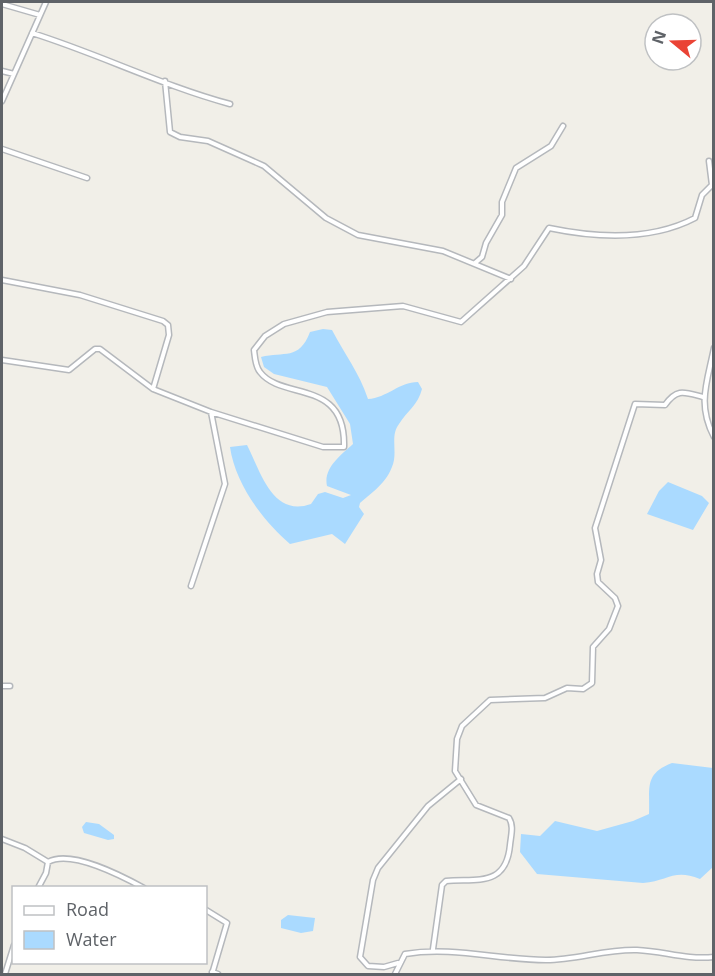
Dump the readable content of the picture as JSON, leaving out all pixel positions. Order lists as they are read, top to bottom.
{
  "legend": ["Road", "Water"],
  "north": "left"
}
